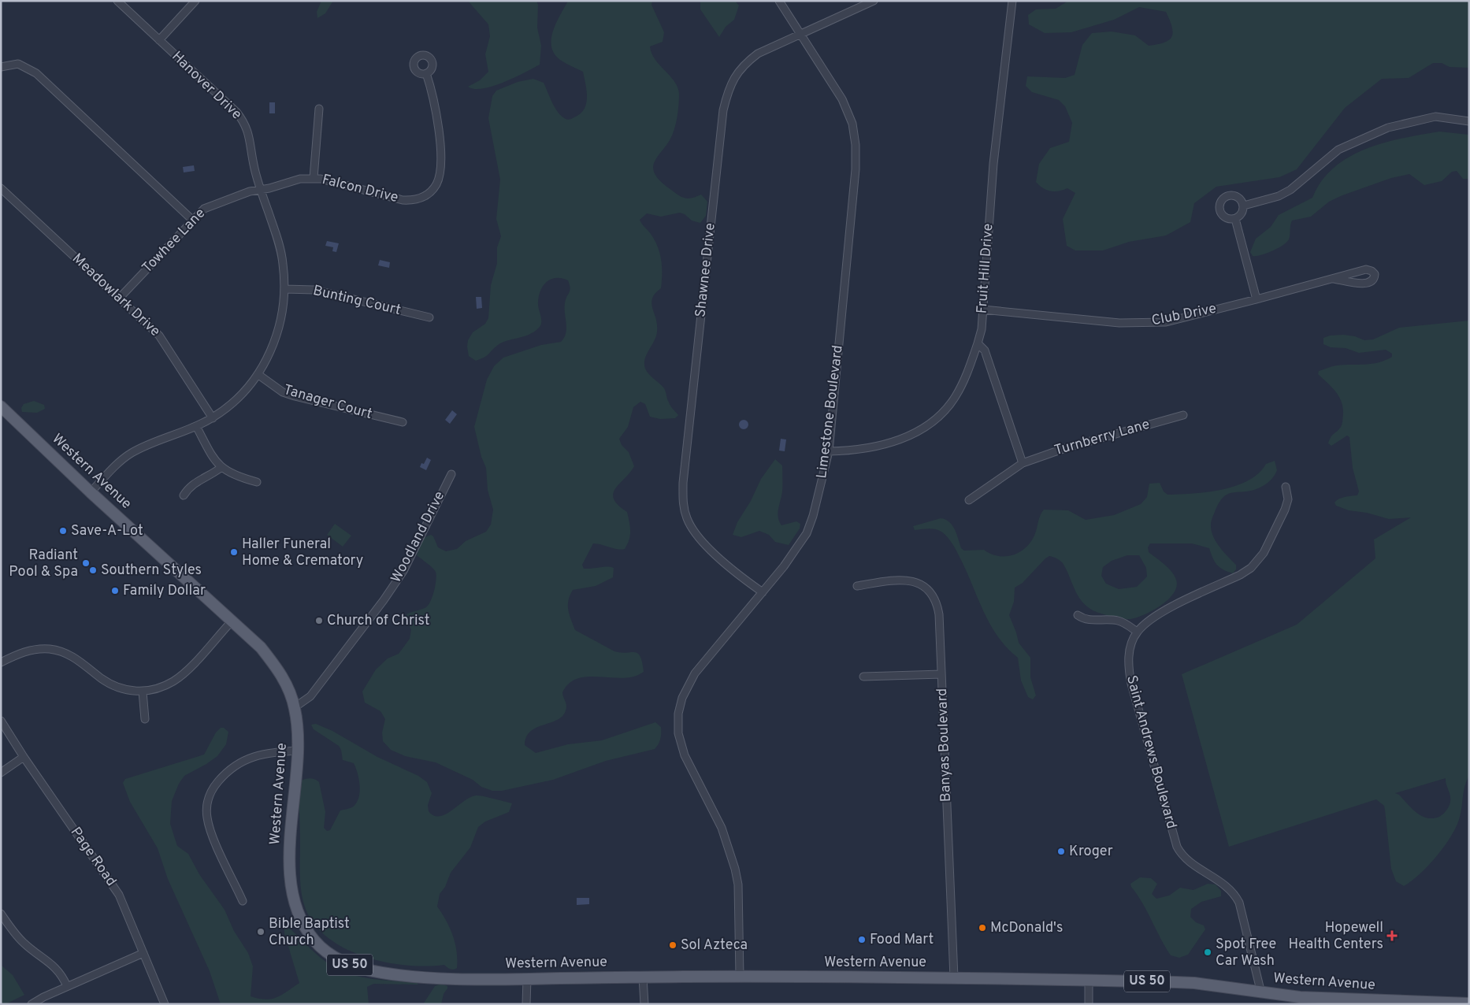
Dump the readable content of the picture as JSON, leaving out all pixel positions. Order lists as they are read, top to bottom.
{
  "streets": {
    "main road": ["Western Avenue", "US 50"],
    "street": [
      "Hanover Drive",
      "Falcon Drive",
      "Towhee Lane",
      "Fruit Hill Drive",
      "Shawnee Drive",
      "Meadowlark Drive",
      "Bunting Court",
      "Club Drive",
      "Tanager Court",
      "Limestone Boulevard",
      "Turnberry Lane",
      "Woodland Drive",
      "Banyas Boulevard",
      "Saint Andrews Boulevard",
      "Page Road"
    ]
  },
  "crossings": [
    ["Hanover Drive", "Falcon Drive"],
    ["Hanover Drive", "Towhee Lane"],
    ["Hanover Drive", "Meadowlark Drive"],
    ["Hanover Drive", "Bunting Court"],
    ["Hanover Drive", "Tanager Court"],
    ["Hanover Drive", "Western Avenue"],
    ["Falcon Drive", "Towhee Lane"],
    ["Towhee Lane", "Meadowlark Drive"],
    ["Fruit Hill Drive", "Club Drive"],
    ["Shawnee Drive", "Limestone Boulevard"],
    ["Limestone Boulevard", "Western Avenue"],
    ["Western Avenue", "Woodland Drive"],
    ["Western Avenue", "Banyas Boulevard"],
    ["Western Avenue", "Saint Andrews Boulevard"]
  ],
  "places": {
    "other": [
      "Save-A-Lot",
      "Haller Funeral Home & Crematory",
      "Radiant Pool & Spa",
      "Southern Styles",
      "Family Dollar",
      "Church of Christ",
      "Kroger",
      "McDonald's",
      "Bible Baptist Church",
      "Food Mart",
      "Sol Azteca",
      "Spot Free Car Wash"
    ],
    "health": ["Hopewell Health Centers"]
  }
}
